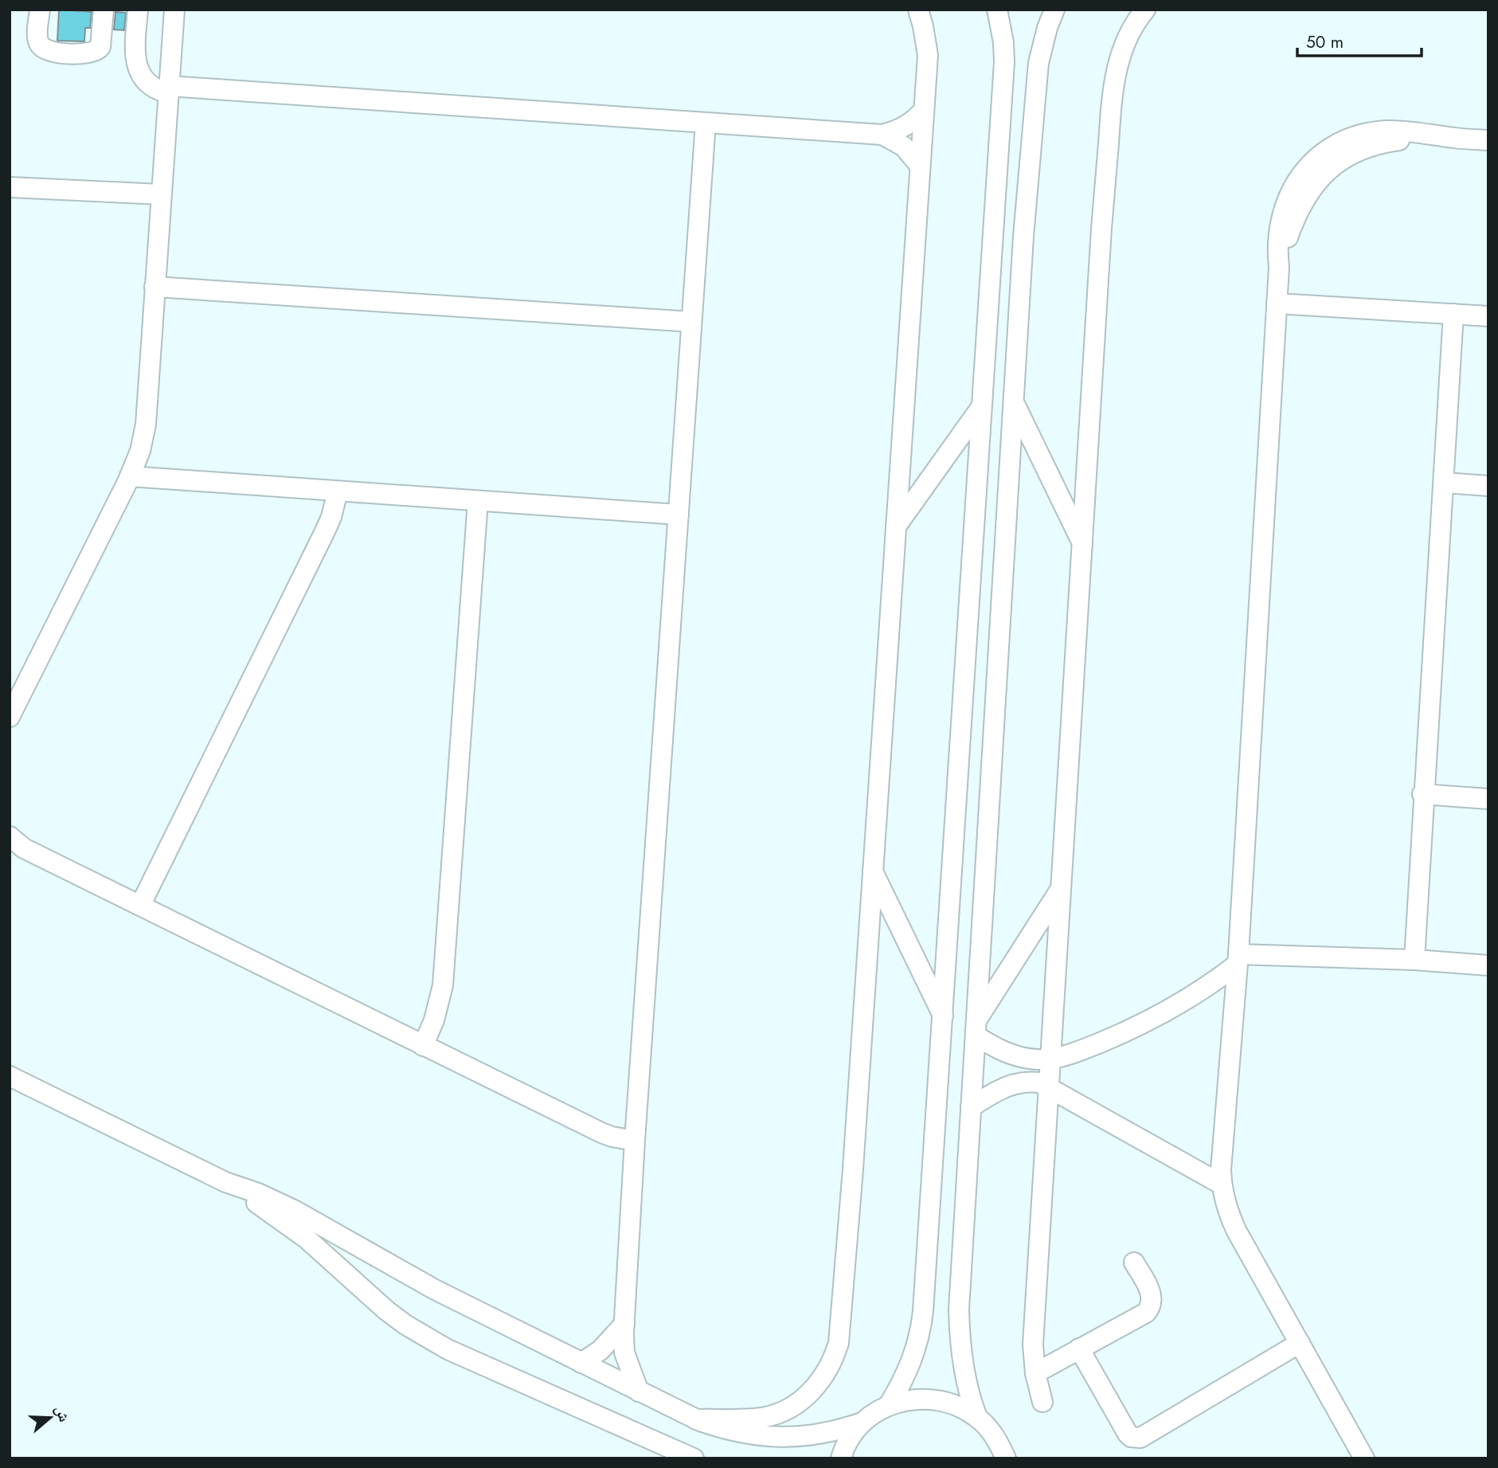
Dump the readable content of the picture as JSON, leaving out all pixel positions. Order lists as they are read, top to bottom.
{
  "scale_bar": "50 m",
  "north": "right"
}
